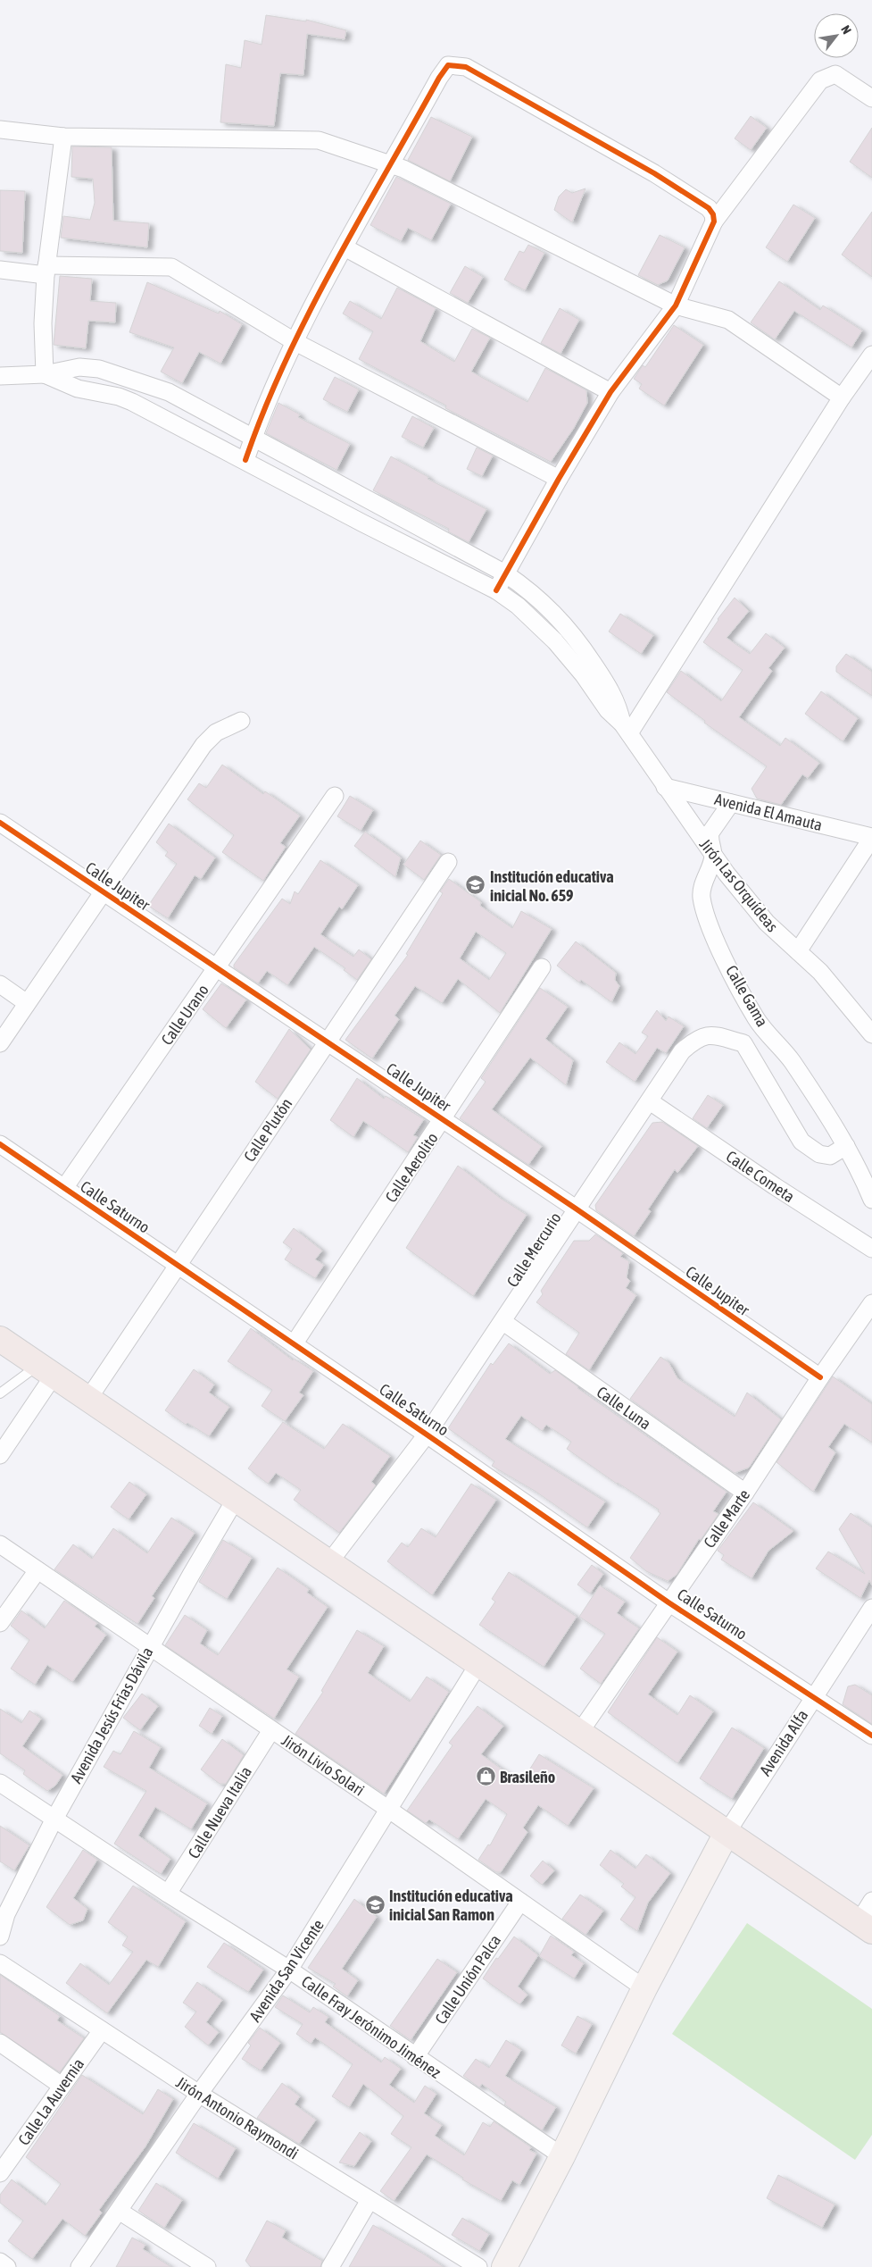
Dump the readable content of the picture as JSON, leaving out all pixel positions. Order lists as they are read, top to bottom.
{
  "streets": {
    "street": [
      "Avenida El Amauta",
      "Jirón Las Orquídeas",
      "Calle Jupiter",
      "Calle Gama",
      "Calle Urano",
      "Calle Plutón",
      "Calle Aerolito",
      "Calle Cometa",
      "Calle Saturno",
      "Calle Mercurio",
      "Calle Luna",
      "Calle Marte",
      "Avenida Jesús Frias Dávila",
      "Avenida Alfa",
      "Jirón Livio Solari",
      "Calle Nueva Italia",
      "Avenida San Vicente",
      "Calle Unión Palca",
      "Calle Fray Jerónimo Jiménez",
      "Calle La Auvernia",
      "Jirón Antonio Raymondi"
    ]
  },
  "crossings": [
    ["Avenida El Amauta", "Jirón Las Orquídeas"],
    ["Avenida El Amauta", "Calle Gama"],
    ["Jirón Las Orquídeas", "Calle Gama"],
    ["Calle Jupiter", "Calle Urano"],
    ["Calle Jupiter", "Calle Plutón"],
    ["Calle Jupiter", "Calle Aerolito"],
    ["Calle Jupiter", "Calle Mercurio"],
    ["Calle Jupiter", "Calle Marte"],
    ["Calle Gama", "Calle Mercurio"],
    ["Calle Urano", "Calle Saturno"],
    ["Calle Plutón", "Calle Saturno"],
    ["Calle Aerolito", "Calle Saturno"],
    ["Calle Cometa", "Calle Mercurio"],
    ["Calle Saturno", "Calle Mercurio"],
    ["Calle Saturno", "Calle Marte"],
    ["Calle Saturno", "Avenida Alfa"],
    ["Calle Mercurio", "Calle Luna"],
    ["Calle Luna", "Calle Marte"],
    ["Avenida Jesús Frias Dávila", "Jirón Livio Solari"],
    ["Avenida Jesús Frias Dávila", "Calle Fray Jerónimo Jiménez"],
    ["Jirón Livio Solari", "Calle Nueva Italia"],
    ["Jirón Livio Solari", "Avenida San Vicente"],
    ["Jirón Livio Solari", "Calle Unión Palca"],
    ["Calle Nueva Italia", "Calle Fray Jerónimo Jiménez"],
    ["Avenida San Vicente", "Calle Fray Jerónimo Jiménez"],
    ["Avenida San Vicente", "Jirón Antonio Raymondi"],
    ["Calle Unión Palca", "Calle Fray Jerónimo Jiménez"],
    ["Calle La Auvernia", "Jirón Antonio Raymondi"]
  ],
  "places": {
    "school or university": ["Institución educativa inicial No. 659", "Institución educativa inicial San Ramon"],
    "shop": ["Brasileño"]
  },
  "north": "top right"
}
